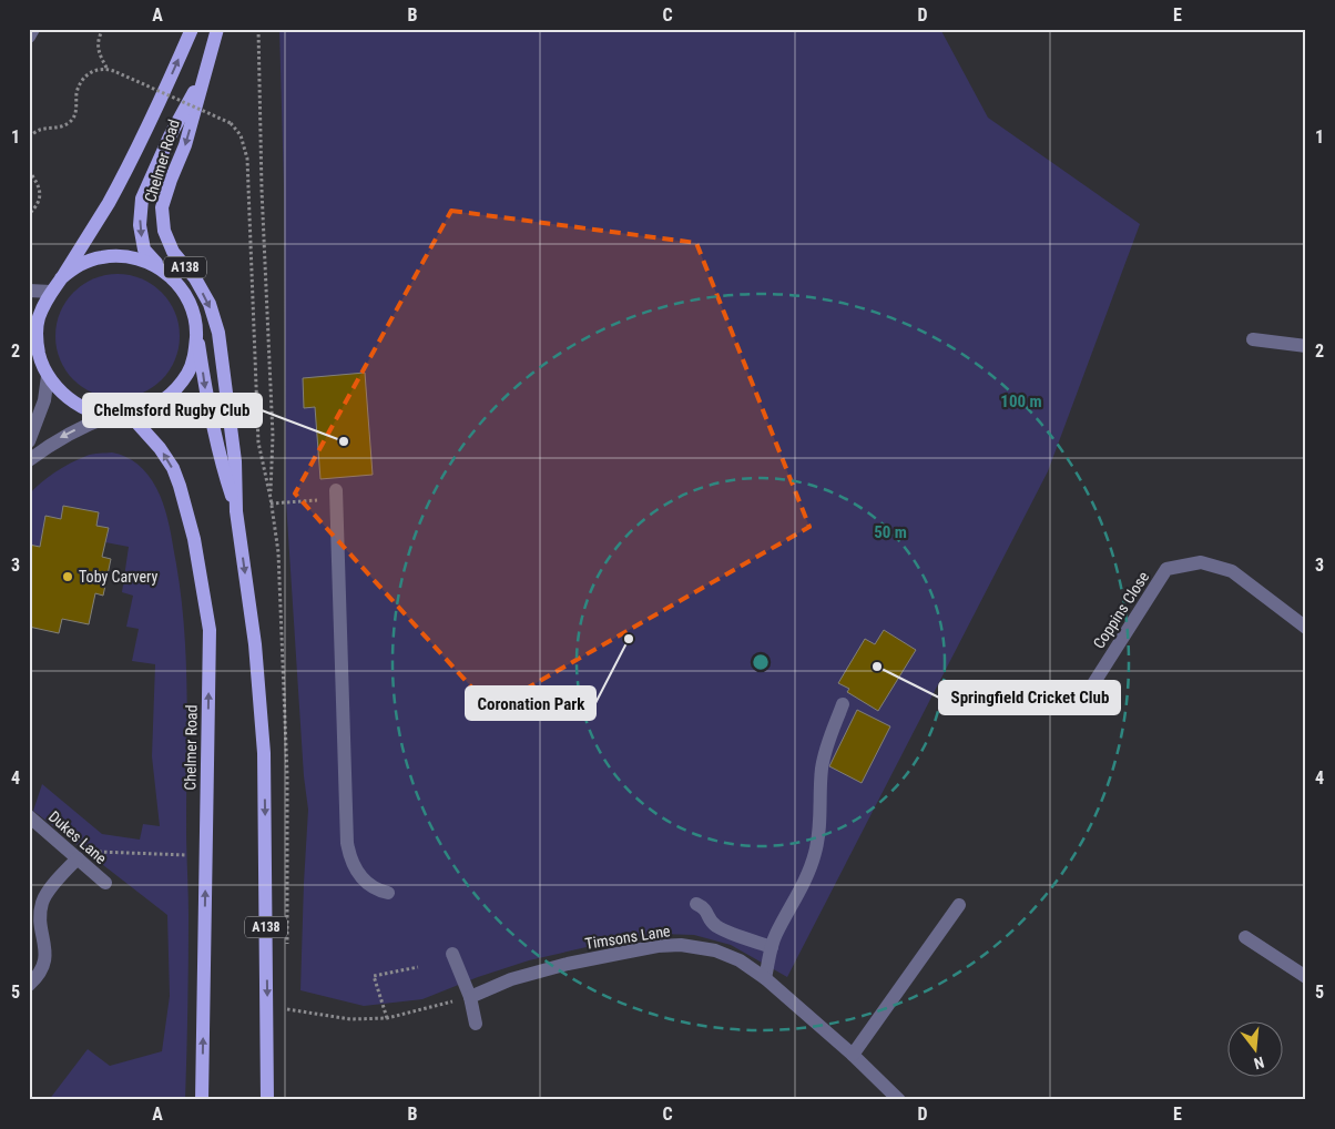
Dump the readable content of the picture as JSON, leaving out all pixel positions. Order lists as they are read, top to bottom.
{
  "streets": {
    "main road": ["Chelmer Road", "A138"],
    "street": ["Coppins Close", "Dukes Lane", "Timsons Lane"]
  },
  "places": [
    "Chelmsford Rugby Club",
    "Toby Carvery",
    "Coronation Park",
    "Springfield Cricket Club"
  ],
  "north": "bottom",
  "grid": {
    "columns": [
      "A",
      "B",
      "C",
      "D",
      "E"
    ],
    "rows": [
      "1",
      "2",
      "3",
      "4",
      "5"
    ]
  },
  "rings": ["100 m", "50 m"]
}
